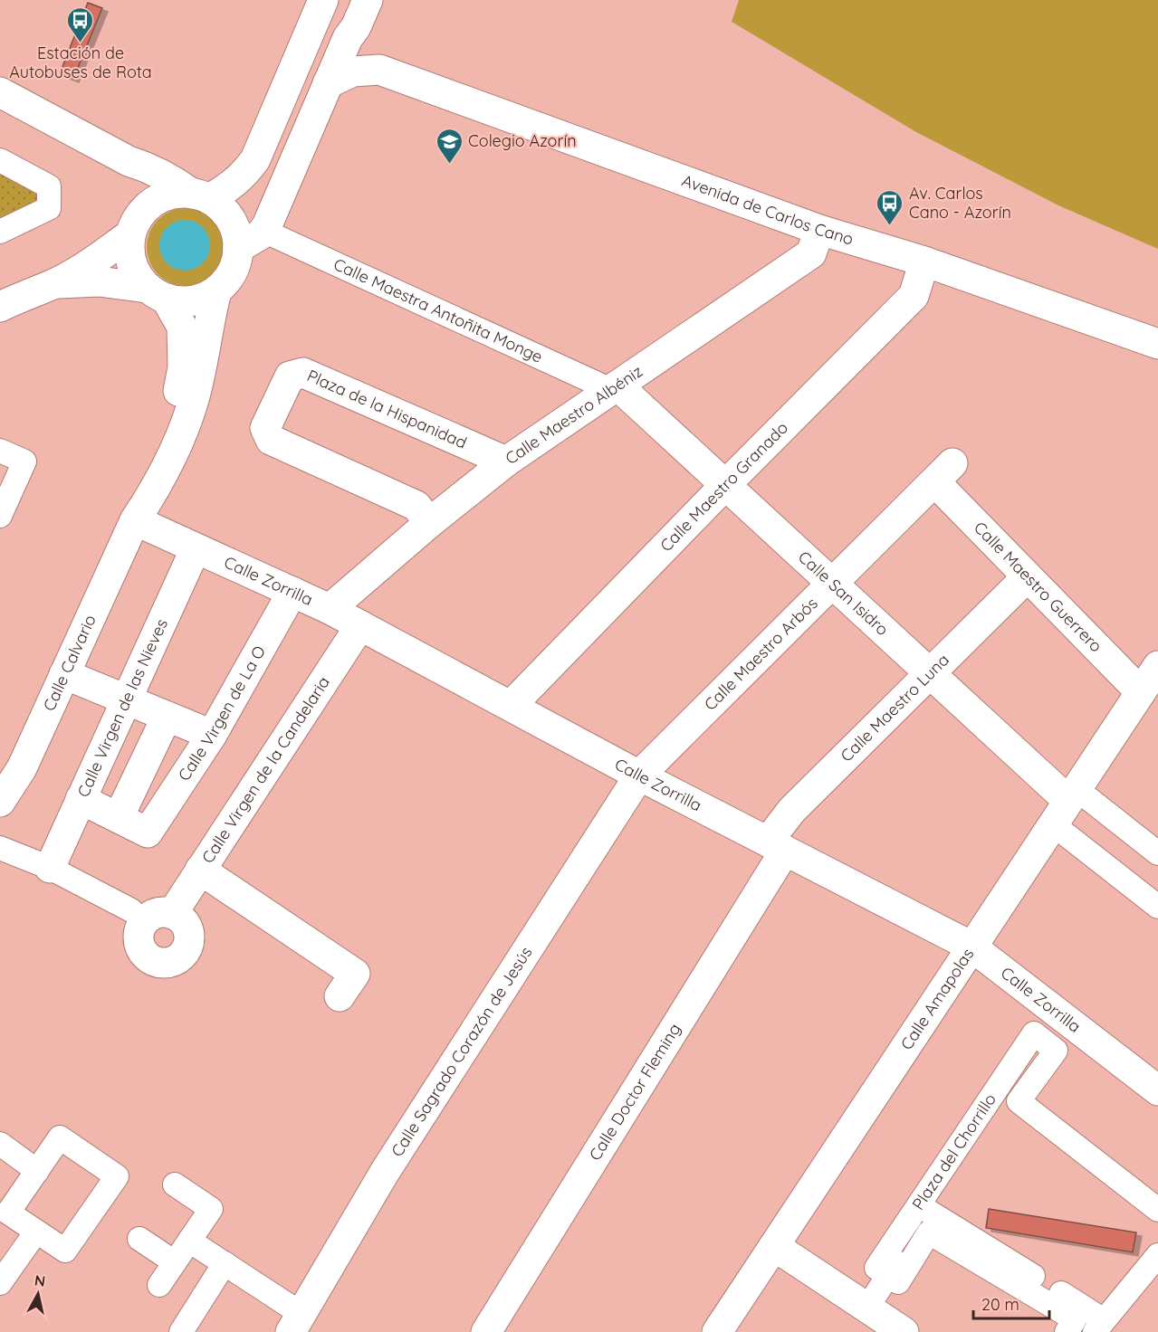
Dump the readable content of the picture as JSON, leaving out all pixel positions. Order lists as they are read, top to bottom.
{
  "streets": {
    "street": [
      "Avenida de Carlos Cano",
      "Calle Maestra Antoñita Monge",
      "Plaza de la Hispanidad",
      "Calle Maestro Albéniz",
      "Calle Maestro Granado",
      "Calle Zorrilla",
      "Calle Maestro Guerrero",
      "Calle San Isidro",
      "Calle Maestro Arbós",
      "Calle Calvario",
      "Calle Virgen de las Nieves",
      "Calle Maestro Luna",
      "Calle Virgen de La O",
      "Calle Virgen de la Candelaria",
      "Calle Amapolas",
      "Calle Sagrado Corazón de Jesús",
      "Calle Doctor Fleming",
      "Plaza del Chorrillo"
    ]
  },
  "crossings": [
    ["Avenida de Carlos Cano", "Calle Maestro Albéniz"],
    ["Avenida de Carlos Cano", "Calle Maestro Granado"],
    ["Calle Maestra Antoñita Monge", "Calle Maestro Albéniz"],
    ["Calle Maestra Antoñita Monge", "Calle San Isidro"],
    ["Plaza de la Hispanidad", "Calle Maestro Albéniz"],
    ["Calle Maestro Albéniz", "Calle Zorrilla"],
    ["Calle Maestro Albéniz", "Calle San Isidro"],
    ["Calle Maestro Granado", "Calle Zorrilla"],
    ["Calle Maestro Granado", "Calle San Isidro"],
    ["Calle Zorrilla", "Calle Maestro Arbós"],
    ["Calle Zorrilla", "Calle Calvario"],
    ["Calle Zorrilla", "Calle Virgen de las Nieves"],
    ["Calle Zorrilla", "Calle Maestro Luna"],
    ["Calle Zorrilla", "Calle Virgen de La O"],
    ["Calle Zorrilla", "Calle Virgen de la Candelaria"],
    ["Calle Zorrilla", "Calle Amapolas"],
    ["Calle Zorrilla", "Calle Sagrado Corazón de Jesús"],
    ["Calle Zorrilla", "Calle Doctor Fleming"],
    ["Calle Zorrilla", "Plaza del Chorrillo"],
    ["Calle Maestro Guerrero", "Calle Maestro Arbós"],
    ["Calle Maestro Guerrero", "Calle Maestro Luna"],
    ["Calle Maestro Guerrero", "Calle Amapolas"],
    ["Calle San Isidro", "Calle Maestro Arbós"],
    ["Calle San Isidro", "Calle Maestro Luna"],
    ["Calle San Isidro", "Calle Amapolas"],
    ["Calle Maestro Arbós", "Calle Sagrado Corazón de Jesús"],
    ["Calle Maestro Luna", "Calle Doctor Fleming"]
  ],
  "places": {
    "bus stop": ["Estación de Autobuses de Rota", "Av. Carlos Cano - Azorín"],
    "school or university": ["Colegio Azorín"]
  },
  "scale_bar": "20 m",
  "north": "top"
}
